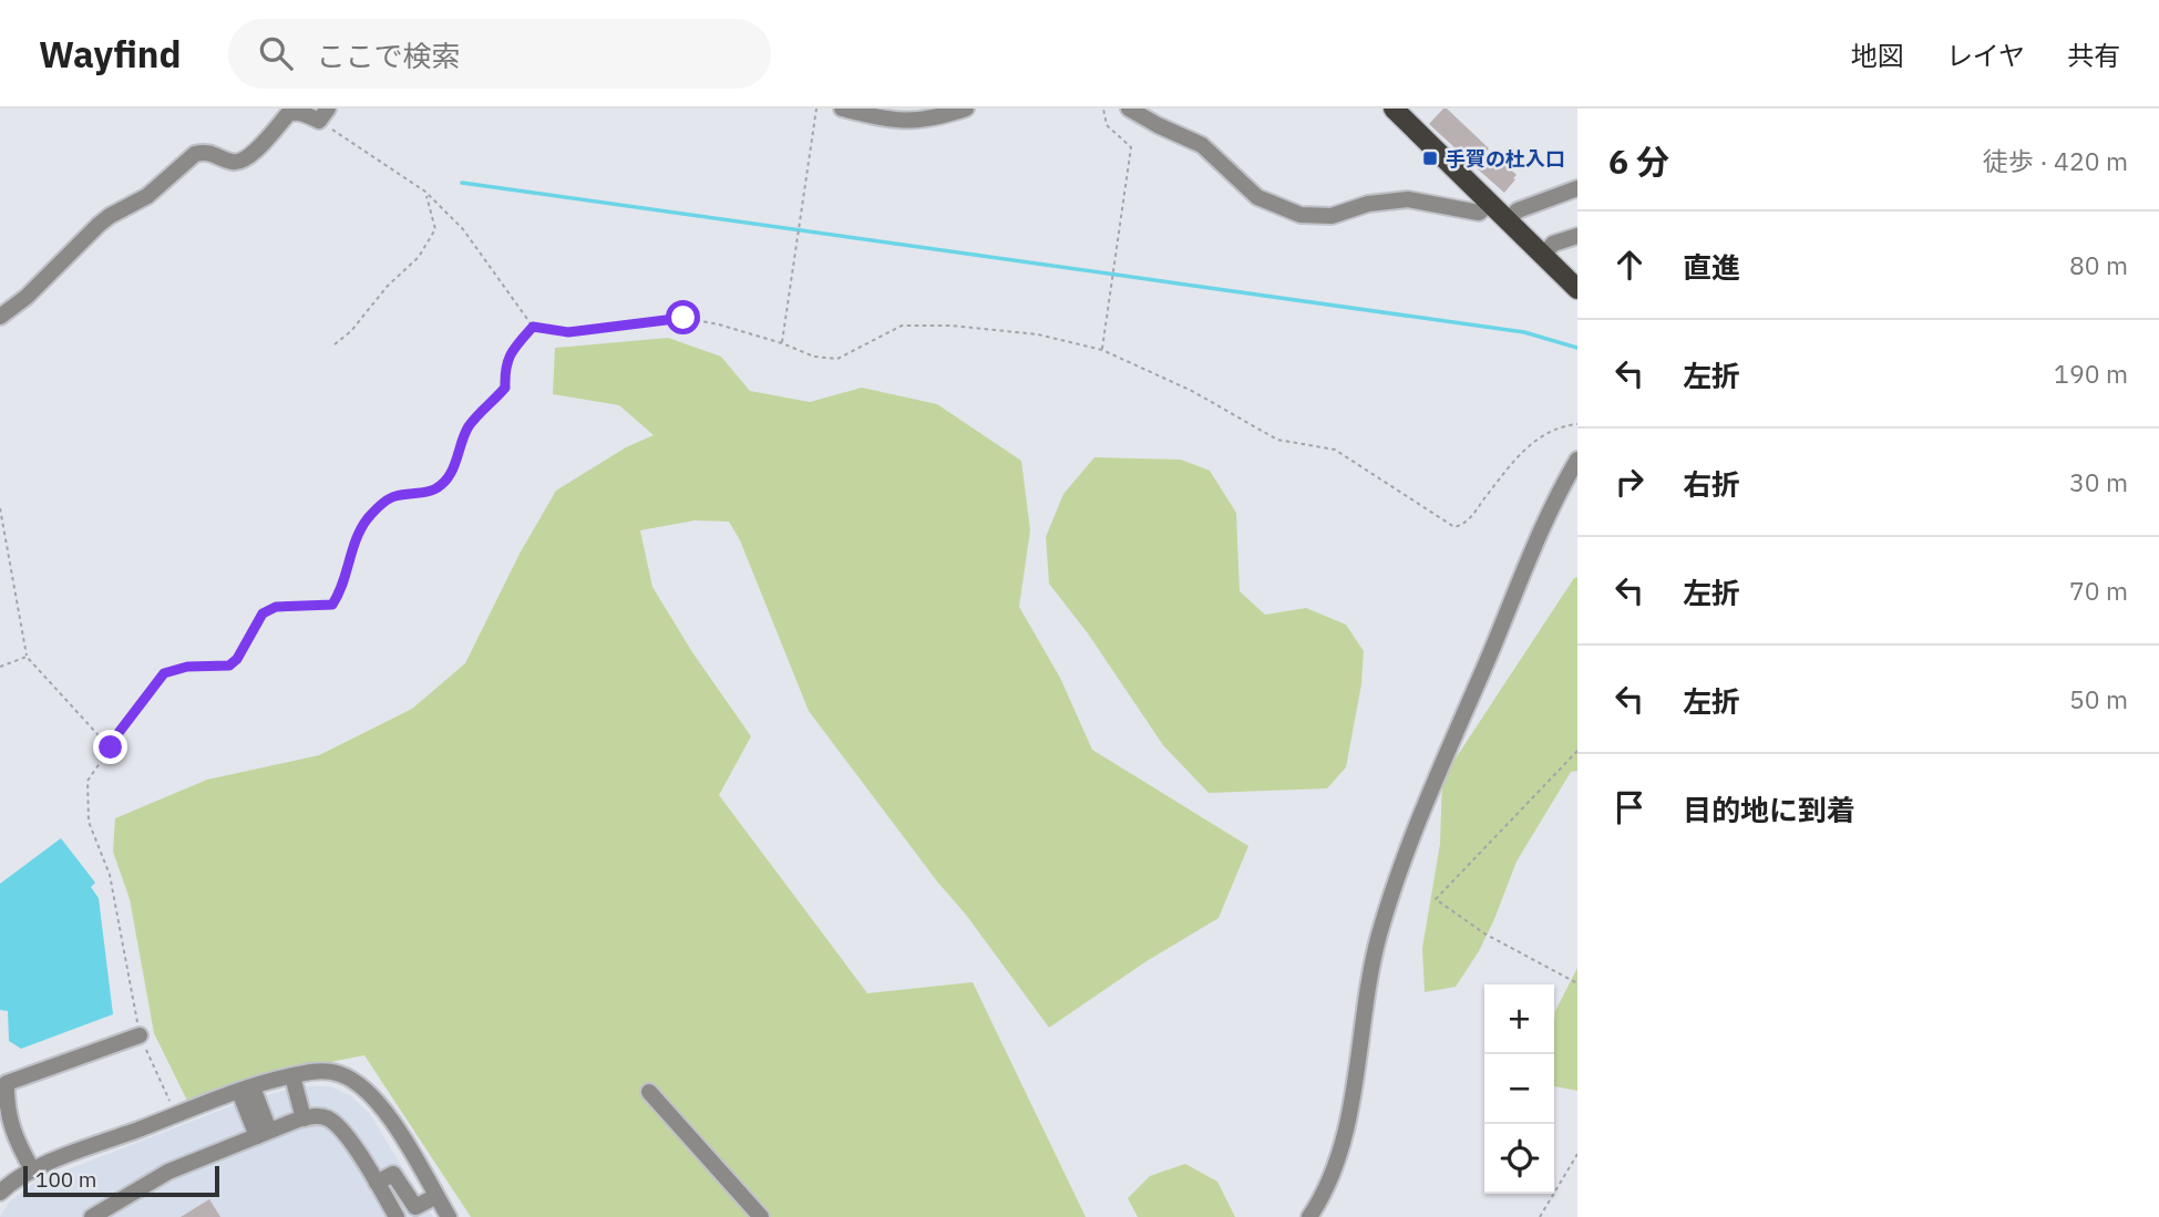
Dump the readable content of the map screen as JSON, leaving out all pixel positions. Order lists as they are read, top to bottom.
{
  "places": {
    "transit": ["手賀の杜入口"]
  },
  "scale_bar": "100 m",
  "page": {
    "header": "Wayfind",
    "search": "ここで検索",
    "nav": ["地図", "レイヤ", "共有"],
    "heading": ["6 分", "徒歩 · 420 m"],
    "list": [
      ["直進", "80 m"],
      ["左折", "190 m"],
      ["右折", "30 m"],
      ["左折", "70 m"],
      ["左折", "50 m"],
      "目的地に到着"
    ],
    "map_buttons": ["+", "−"],
    "scale": "100 m"
  }
}
